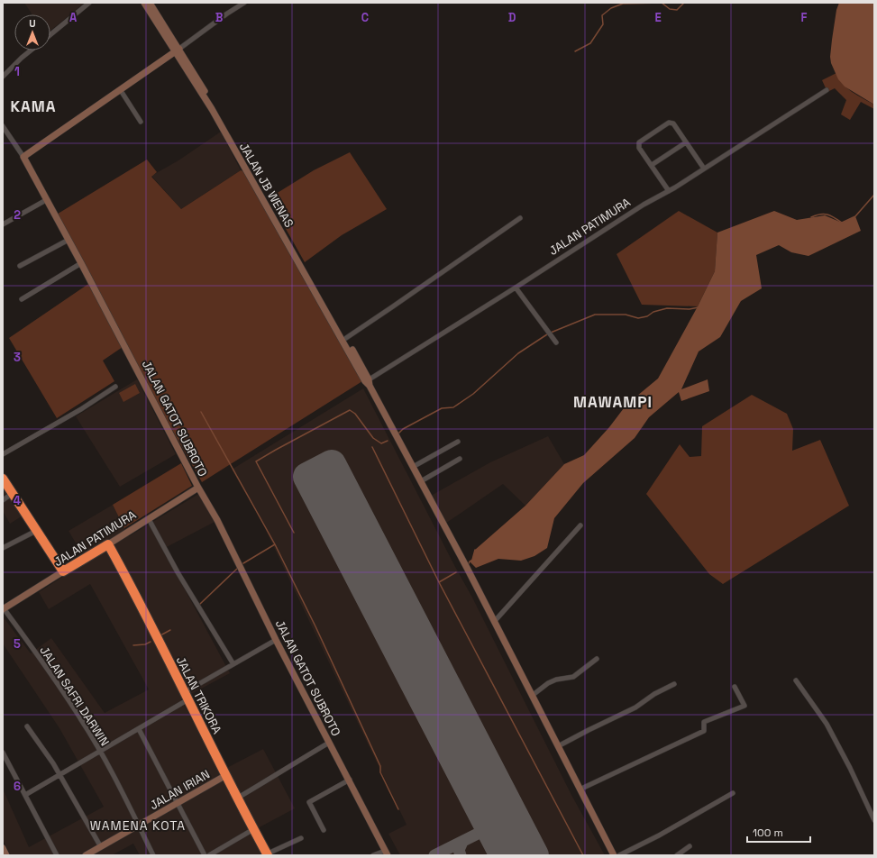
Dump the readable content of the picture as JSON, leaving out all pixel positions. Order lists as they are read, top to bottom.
{
  "streets": {
    "highway": ["JALAN PATIMURA", "JALAN TRIKORA"],
    "main road": ["JALAN JB WENAS", "JALAN GATOT SUBROTO", "JALAN IRIAN"],
    "street": ["JALAN SAFRI DARWIN"]
  },
  "crossings": [
    ["JALAN JB WENAS", "JALAN PATIMURA"],
    ["JALAN PATIMURA", "JALAN GATOT SUBROTO"],
    ["JALAN PATIMURA", "JALAN TRIKORA"],
    ["JALAN PATIMURA", "JALAN SAFRI DARWIN"],
    ["JALAN TRIKORA", "JALAN IRIAN"],
    ["JALAN SAFRI DARWIN", "JALAN IRIAN"]
  ],
  "districts": ["KAMA", "MAWAMPI", "WAMENA KOTA"],
  "scale_bar": "100 m",
  "north": "top",
  "grid": {
    "columns": [
      "A",
      "B",
      "C",
      "D",
      "E",
      "F"
    ],
    "rows": [
      "1",
      "2",
      "3",
      "4",
      "5",
      "6"
    ]
  }
}
